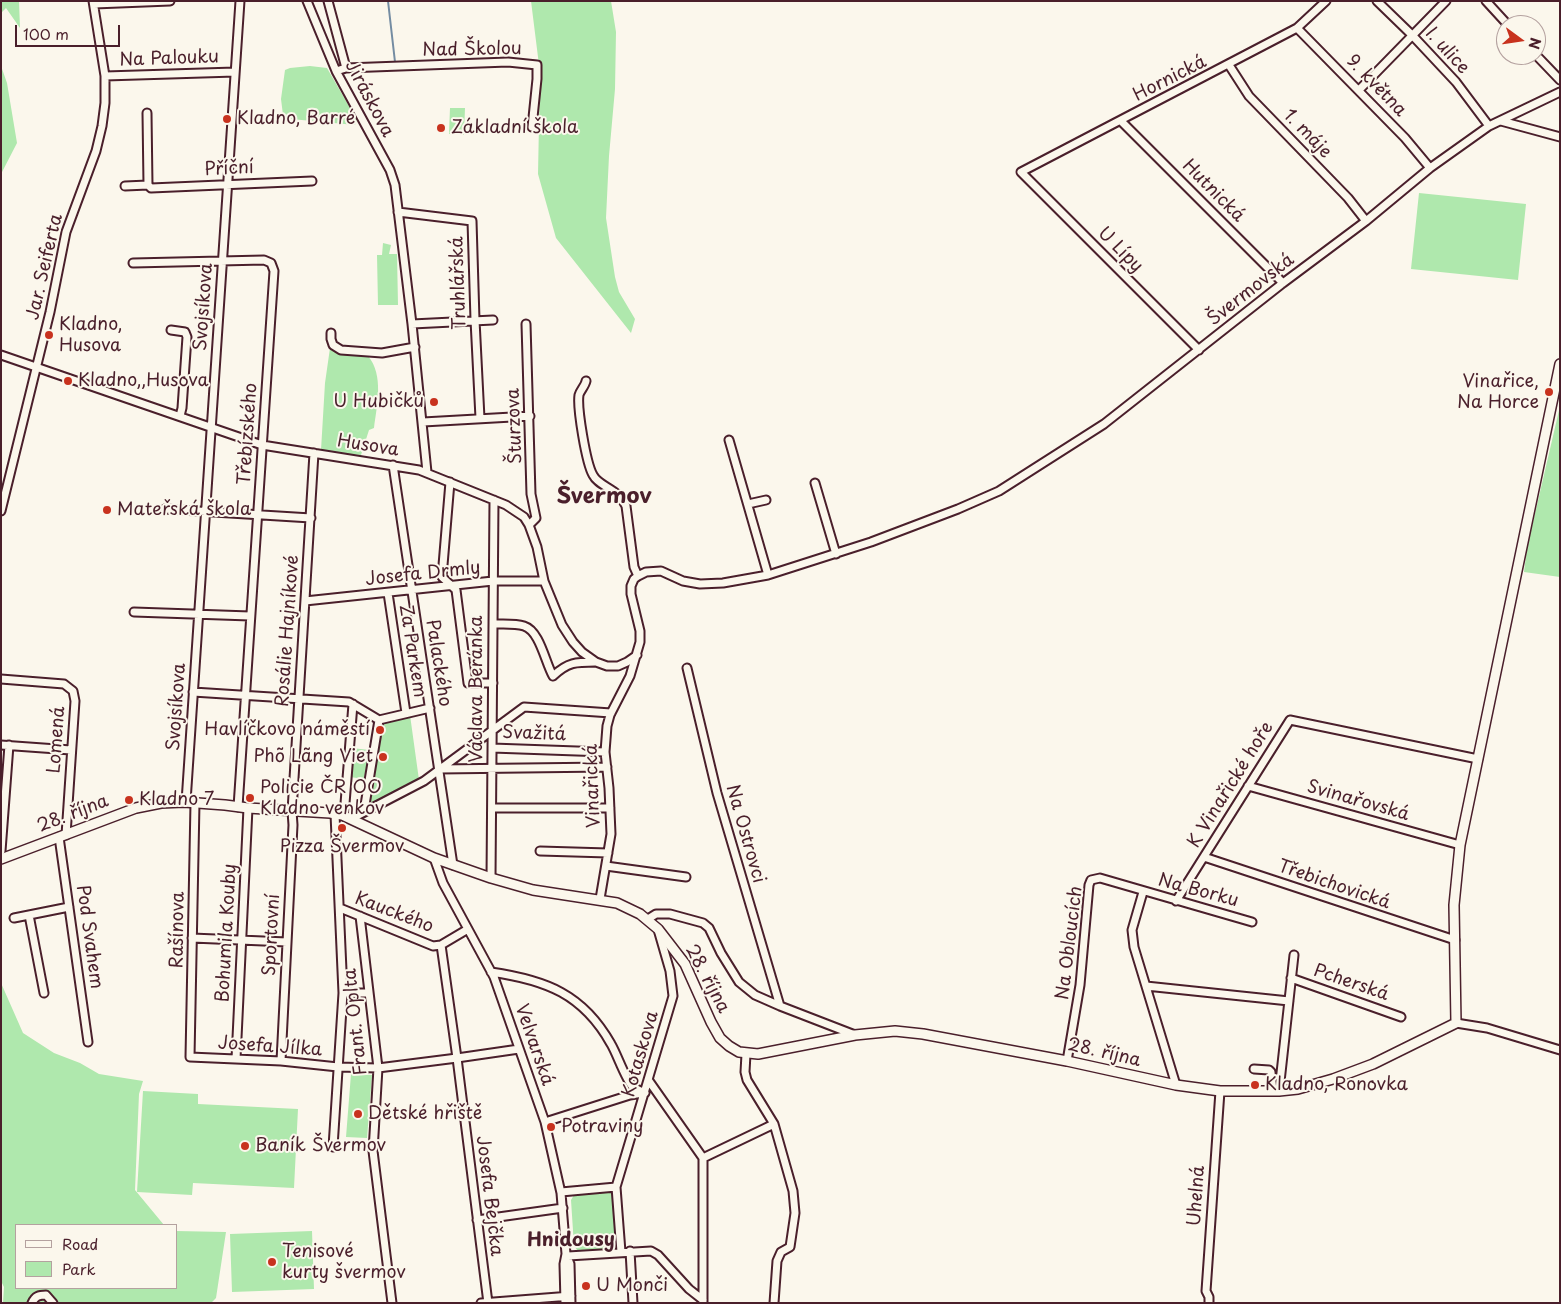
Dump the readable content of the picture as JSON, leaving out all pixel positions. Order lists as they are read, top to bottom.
{
  "streets": {
    "main road": ["28. října"],
    "street": [
      "Nad Školou",
      "I. ulice",
      "Na Palouku",
      "Hornická",
      "9. května",
      "Jiráskova",
      "1. máje",
      "Příční",
      "Hutnická",
      "U Lípy",
      "Jar. Seiferta",
      "Truhlářská",
      "Švermovská",
      "Svojsíkova",
      "Šturzova",
      "Třebízského",
      "Husova",
      "Josefa Drmly",
      "Rosálie Hajníkové",
      "Za Parkem",
      "Palackého",
      "Václava Beránka",
      "Svažitá",
      "Lomená",
      "K Vinařické hoře",
      "Vinařická",
      "Svinařovská",
      "Na Ostrovci",
      "Třebichovická",
      "Na Borku",
      "Kauckého",
      "Rašínova",
      "Bohumila Kouby",
      "Sportovní",
      "Pod Svahem",
      "Na Obloucích",
      "Pcherská",
      "Frant. Oplta",
      "Velvarská",
      "Josefa Jílka",
      "Kotaskova",
      "Josefa Bejčka",
      "Uhelná"
    ]
  },
  "crossings": [
    ["I. ulice", "Švermovská"],
    ["Na Palouku", "Jar. Seiferta"],
    ["Na Palouku", "Svojsíkova"],
    ["Hornická", "9. května"],
    ["Hornická", "1. máje"],
    ["Hornická", "Hutnická"],
    ["Hornická", "U Lípy"],
    ["9. května", "Švermovská"],
    ["Jiráskova", "Truhlářská"],
    ["Jiráskova", "Husova"],
    ["1. máje", "Švermovská"],
    ["Příční", "Svojsíkova"],
    ["Hutnická", "Švermovská"],
    ["U Lípy", "Švermovská"],
    ["Jar. Seiferta", "Husova"],
    ["Svojsíkova", "Třebízského"],
    ["Svojsíkova", "Husova"],
    ["Svojsíkova", "28. října"],
    ["Svojsíkova", "Rašínova"],
    ["Šturzova", "Husova"],
    ["Třebízského", "Husova"],
    ["Třebízského", "28. října"],
    ["Husova", "Rosálie Hajníkové"],
    ["Husova", "Palackého"],
    ["Husova", "Václava Beránka"],
    ["Josefa Drmly", "Rosálie Hajníkové"],
    ["Josefa Drmly", "Za Parkem"],
    ["Josefa Drmly", "Palackého"],
    ["Josefa Drmly", "Václava Beránka"],
    ["Rosálie Hajníkové", "28. října"],
    ["Rosálie Hajníkové", "Sportovní"],
    ["Palackého", "28. října"],
    ["Václava Beránka", "Svažitá"],
    ["Václava Beránka", "28. října"],
    ["Svažitá", "Vinařická"],
    ["Lomená", "28. října"],
    ["Lomená", "Pod Svahem"],
    ["K Vinařické hoře", "Svinařovská"],
    ["K Vinařické hoře", "Třebichovická"],
    ["K Vinařické hoře", "Na Borku"],
    ["Vinařická", "28. října"],
    ["28. října", "Na Borku"],
    ["28. října", "Kauckého"],
    ["28. října", "Rašínova"],
    ["28. října", "Bohumila Kouby"],
    ["28. října", "Sportovní"],
    ["28. října", "Pod Svahem"],
    ["28. října", "Na Obloucích"],
    ["28. října", "Velvarská"],
    ["28. října", "Kotaskova"],
    ["28. října", "Uhelná"],
    ["Na Borku", "Na Obloucích"],
    ["Kauckého", "Frant. Oplta"],
    ["Kauckého", "Velvarská"],
    ["Kauckého", "Josefa Bejčka"],
    ["Rašínova", "Josefa Jílka"],
    ["Bohumila Kouby", "Josefa Jílka"],
    ["Sportovní", "Josefa Jílka"],
    ["Frant. Oplta", "Josefa Jílka"],
    ["Velvarská", "Josefa Jílka"],
    ["Josefa Jílka", "Josefa Bejčka"]
  ],
  "districts": ["Švermov", "Hnidousy"],
  "places": [
    "Kladno, Barré",
    "Základní škola",
    "Kladno, Husova",
    "Kladno,,Husova",
    "Vinařice, Na Horce",
    "U Hubičků",
    "Mateřská škola",
    "Havlíčkovo náměstí",
    "Phõ Lãng Viet",
    "Policie ČR OO Kladno venkov",
    "Kladno 7",
    "Pizza Švermov",
    "Kladno, Ronovka",
    "Dětské hřiště",
    "Potraviny",
    "Baník Švermov",
    "Tenisové kurty švermov",
    "U Monči"
  ],
  "legend": ["Road", "Park"],
  "scale_bar": "100 m",
  "north": "right"
}
